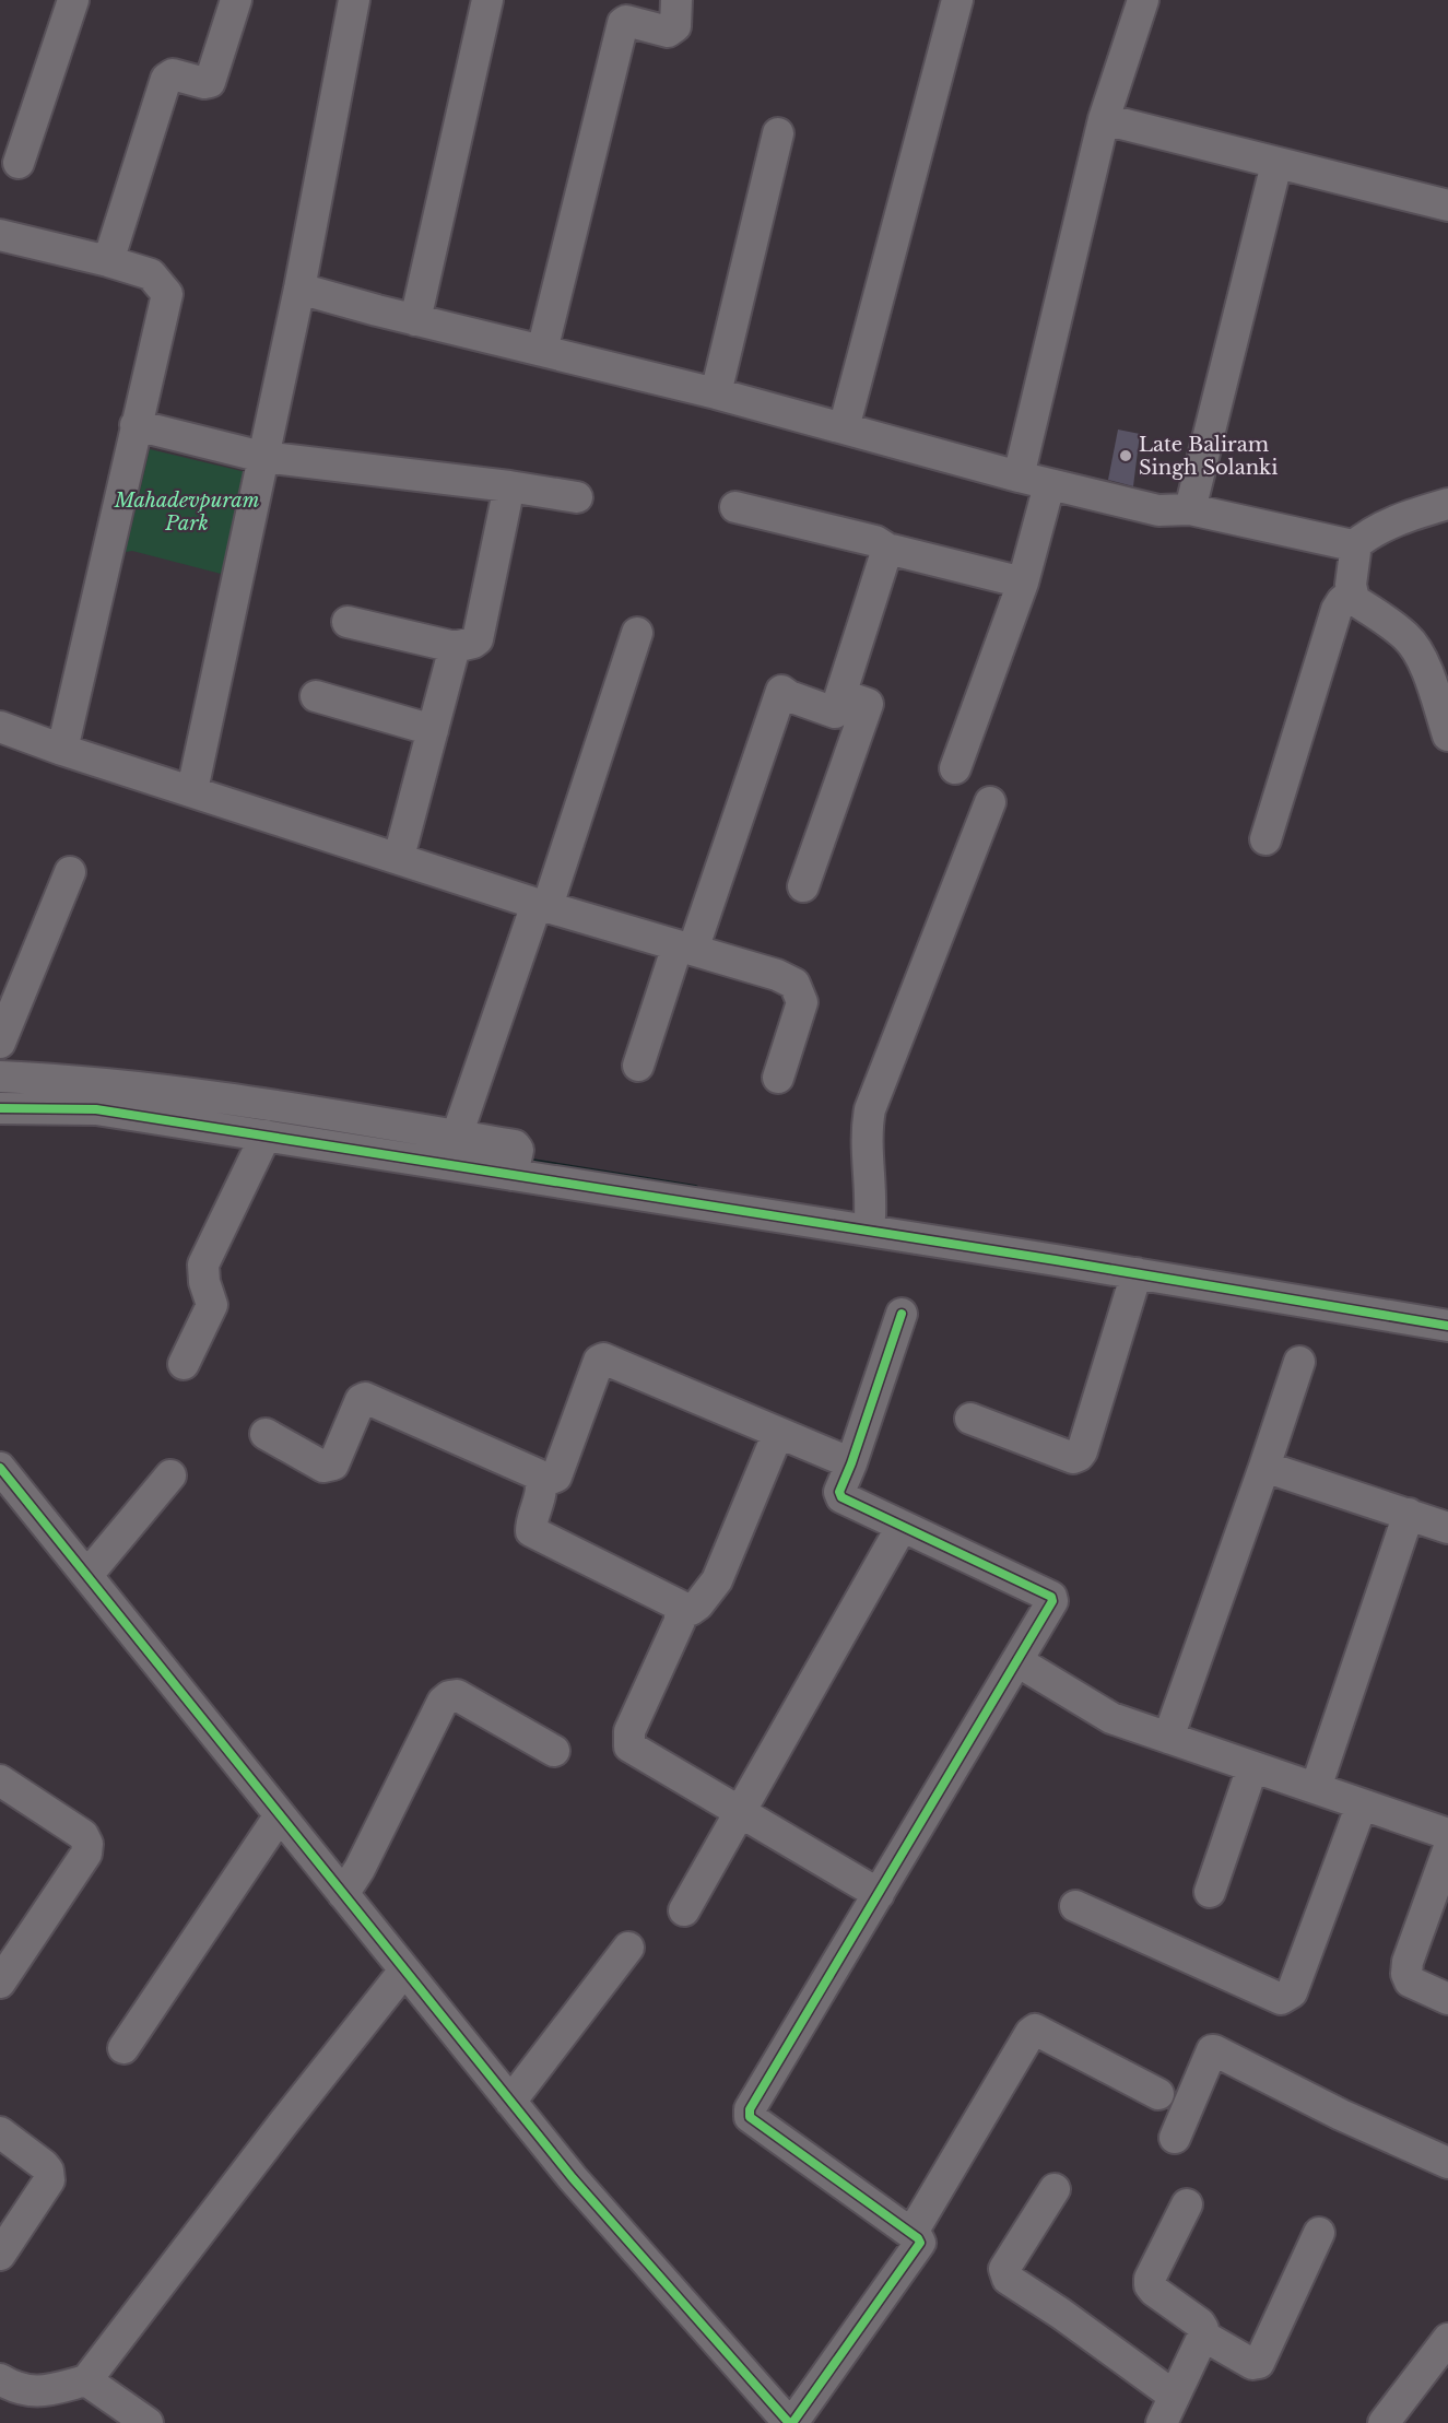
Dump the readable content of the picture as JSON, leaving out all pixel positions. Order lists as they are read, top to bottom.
{
  "parks": ["Mahadevpuram Park"],
  "places": ["Late Baliram Singh Solanki"]
}
